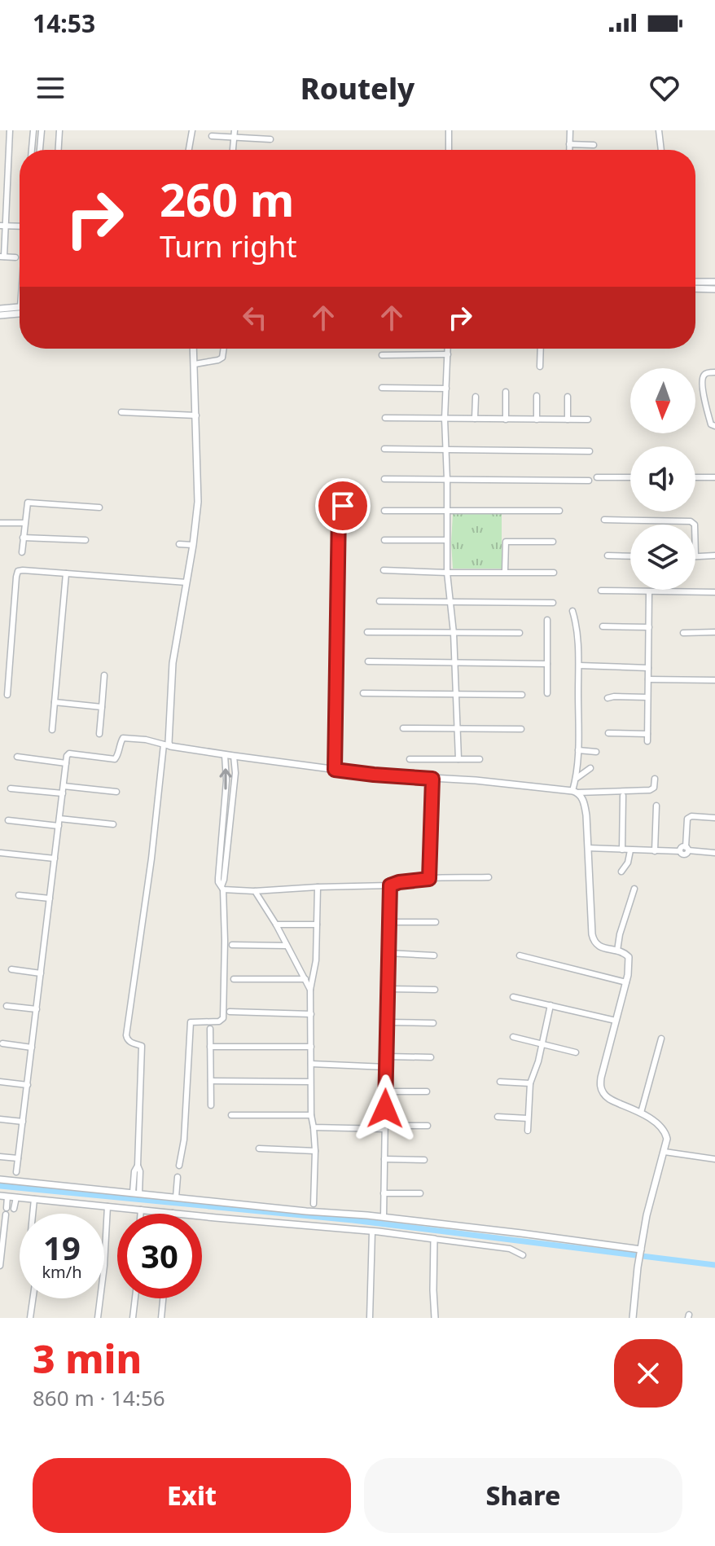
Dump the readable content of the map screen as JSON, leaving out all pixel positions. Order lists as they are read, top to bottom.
{
  "north": "bottom",
  "page": {
    "status": "14:53",
    "header": "Routely",
    "turn": ["260 m", "Turn right"],
    "speed": "19 km/h",
    "limit": "30",
    "heading": ["3 min", "860 m · 14:56"],
    "buttons": ["Exit", "Share"]
  }
}
